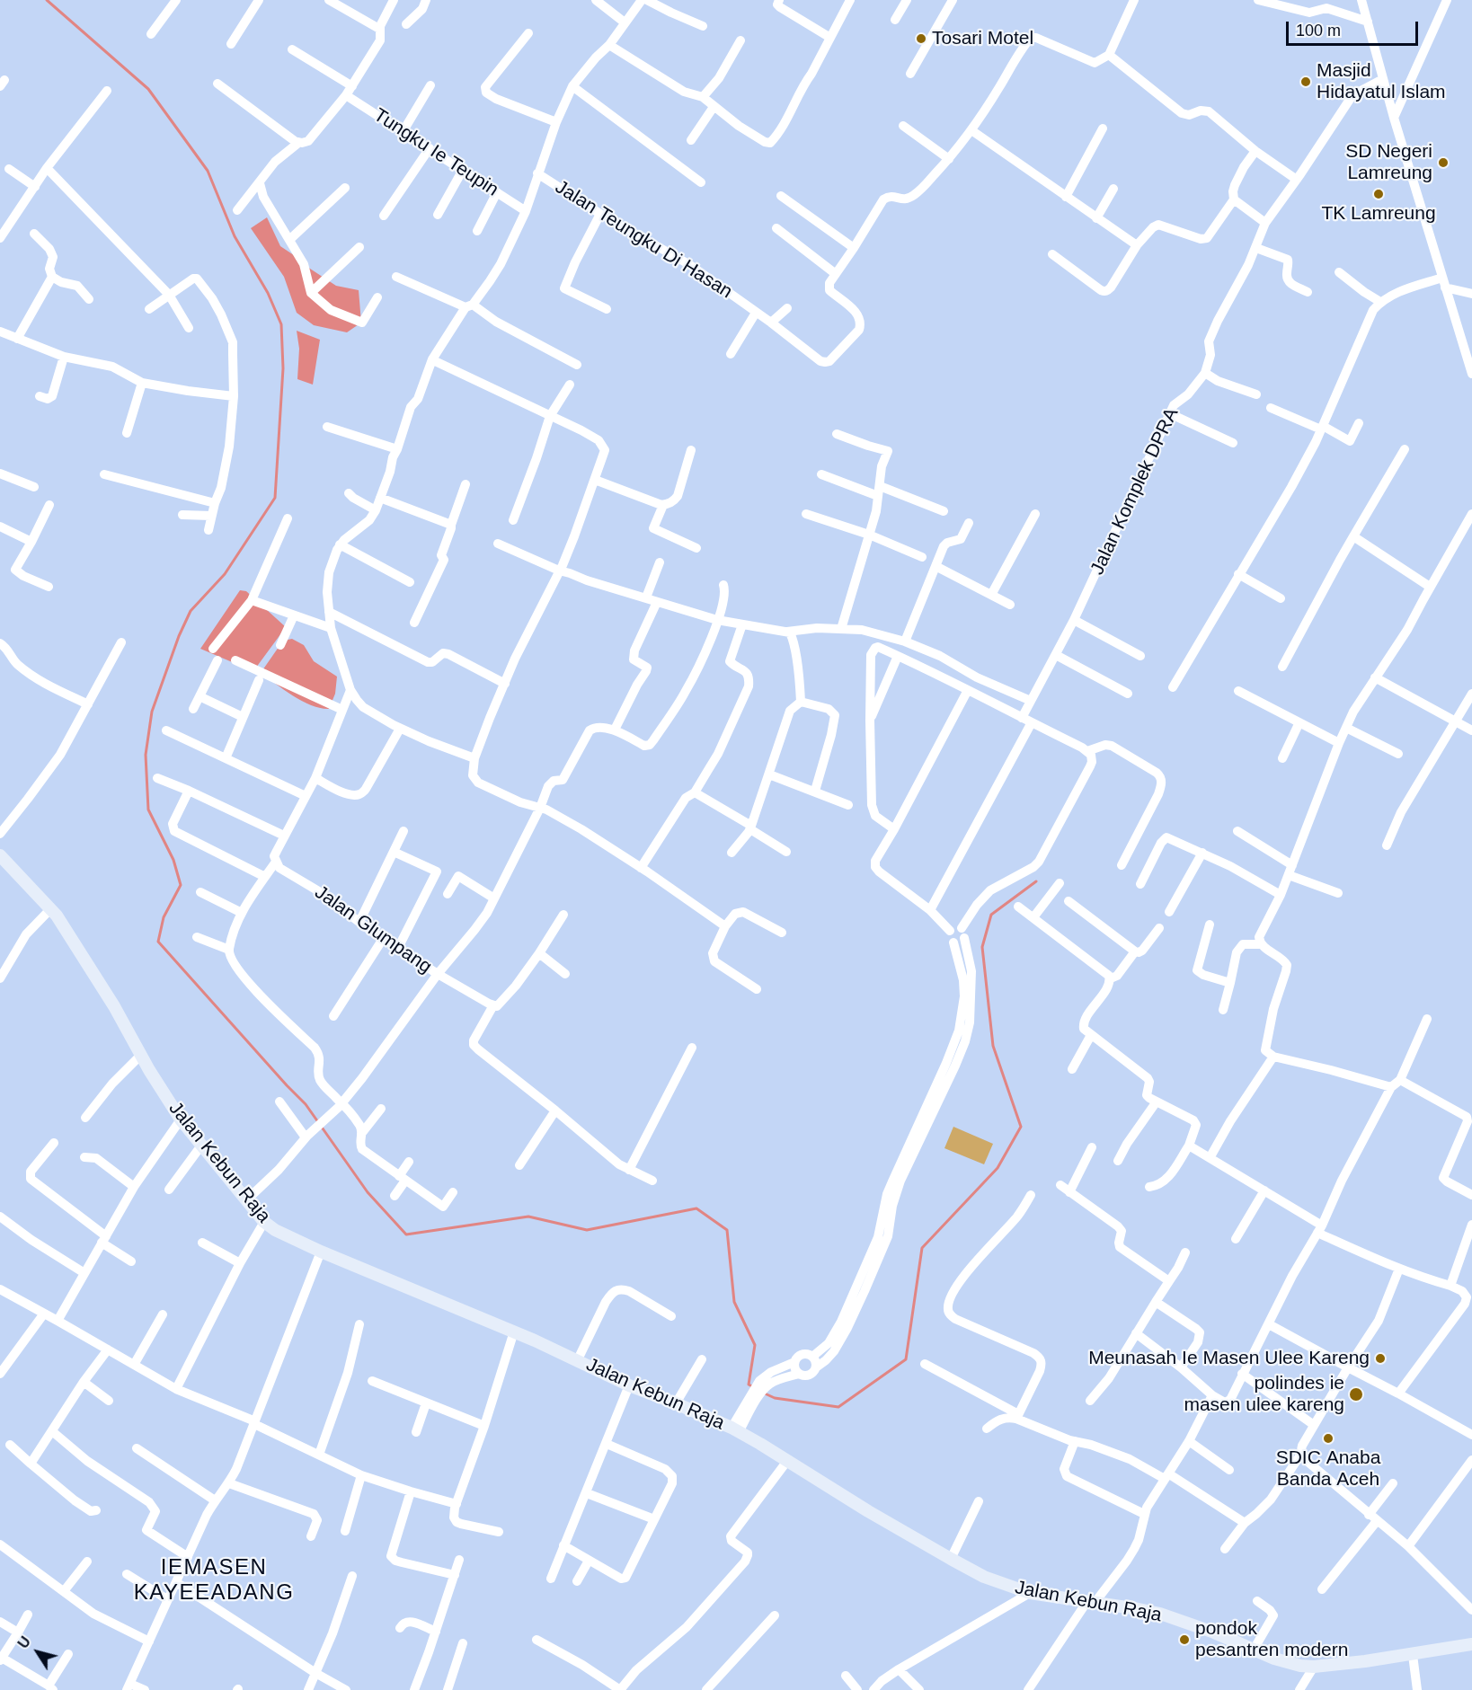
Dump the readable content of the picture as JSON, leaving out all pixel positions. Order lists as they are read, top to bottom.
{
  "streets": {
    "street": [
      "Tungku Ie Teupin",
      "Jalan Teungku Di Hasan",
      "Jalan Komplek DPRA",
      "Jalan Glumpang",
      "Jalan Kebun Raja"
    ]
  },
  "crossings": [
    ["Jalan Glumpang", "Jalan Kebun Raja"]
  ],
  "districts": ["IEMASEN KAYEEADANG"],
  "places": [
    "Tosari Motel",
    "Masjid Hidayatul Islam",
    "SD Negeri Lamreung",
    "TK Lamreung",
    "Meunasah Ie Masen Ulee Kareng",
    "polindes ie masen ulee kareng",
    "SDIC Anaba Banda Aceh",
    "pondok pesantren modern"
  ],
  "scale_bar": "100 m",
  "north": "top left"
}
